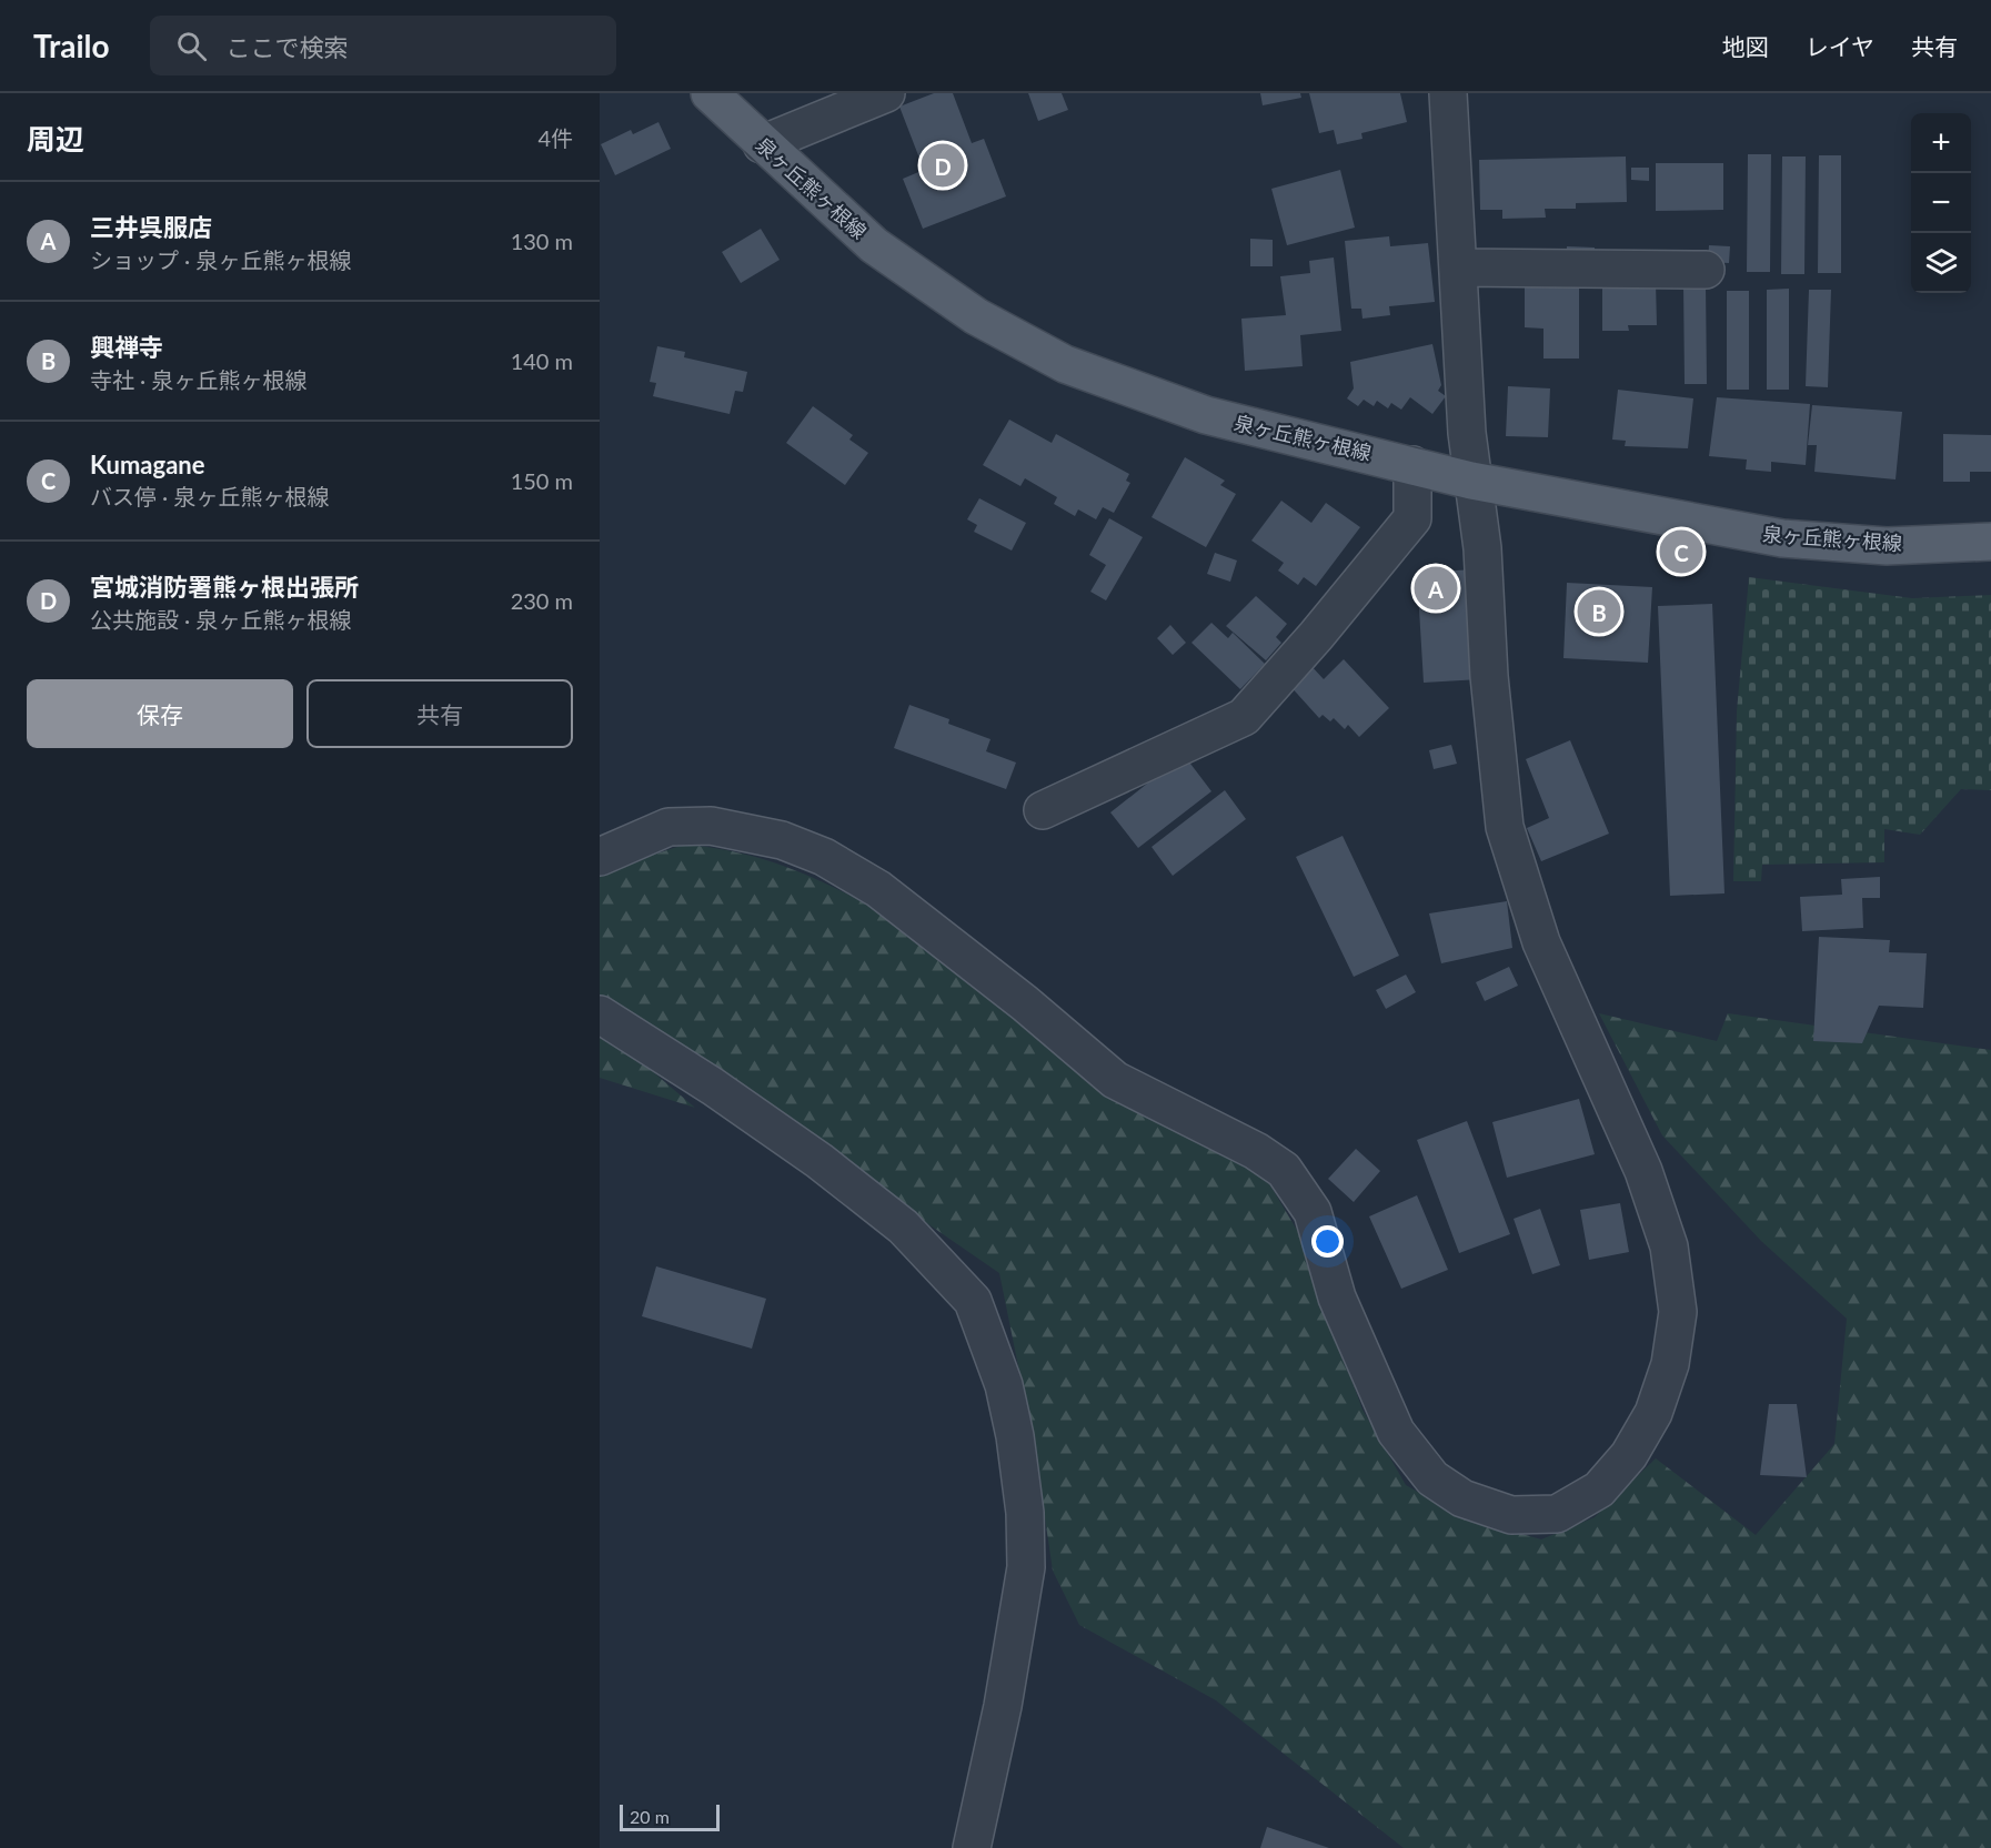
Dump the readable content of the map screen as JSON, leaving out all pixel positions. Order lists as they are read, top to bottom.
{
  "streets": {
    "main road": ["泉ヶ丘熊ヶ根線"]
  },
  "scale_bar": "20 m",
  "page": {
    "header": "Trailo",
    "search": "ここで検索",
    "nav": ["地図", "レイヤ", "共有"],
    "heading": ["周辺", "4件"],
    "map_buttons": ["+", "−"],
    "pins": [
      "D",
      "C",
      "A",
      "B"
    ],
    "list": [
      {
        "mark": "A",
        "name": "三井呉服店",
        "note": "ショップ · 泉ヶ丘熊ヶ根線",
        "value": "130 m"
      },
      {
        "mark": "B",
        "name": "興禅寺",
        "note": "寺社 · 泉ヶ丘熊ヶ根線",
        "value": "140 m"
      },
      {
        "mark": "C",
        "name": "Kumagane",
        "note": "バス停 · 泉ヶ丘熊ヶ根線",
        "value": "150 m"
      },
      {
        "mark": "D",
        "name": "宮城消防署熊ヶ根出張所",
        "note": "公共施設 · 泉ヶ丘熊ヶ根線",
        "value": "230 m"
      }
    ],
    "buttons": ["保存", "共有"],
    "scale": "20 m"
  }
}
